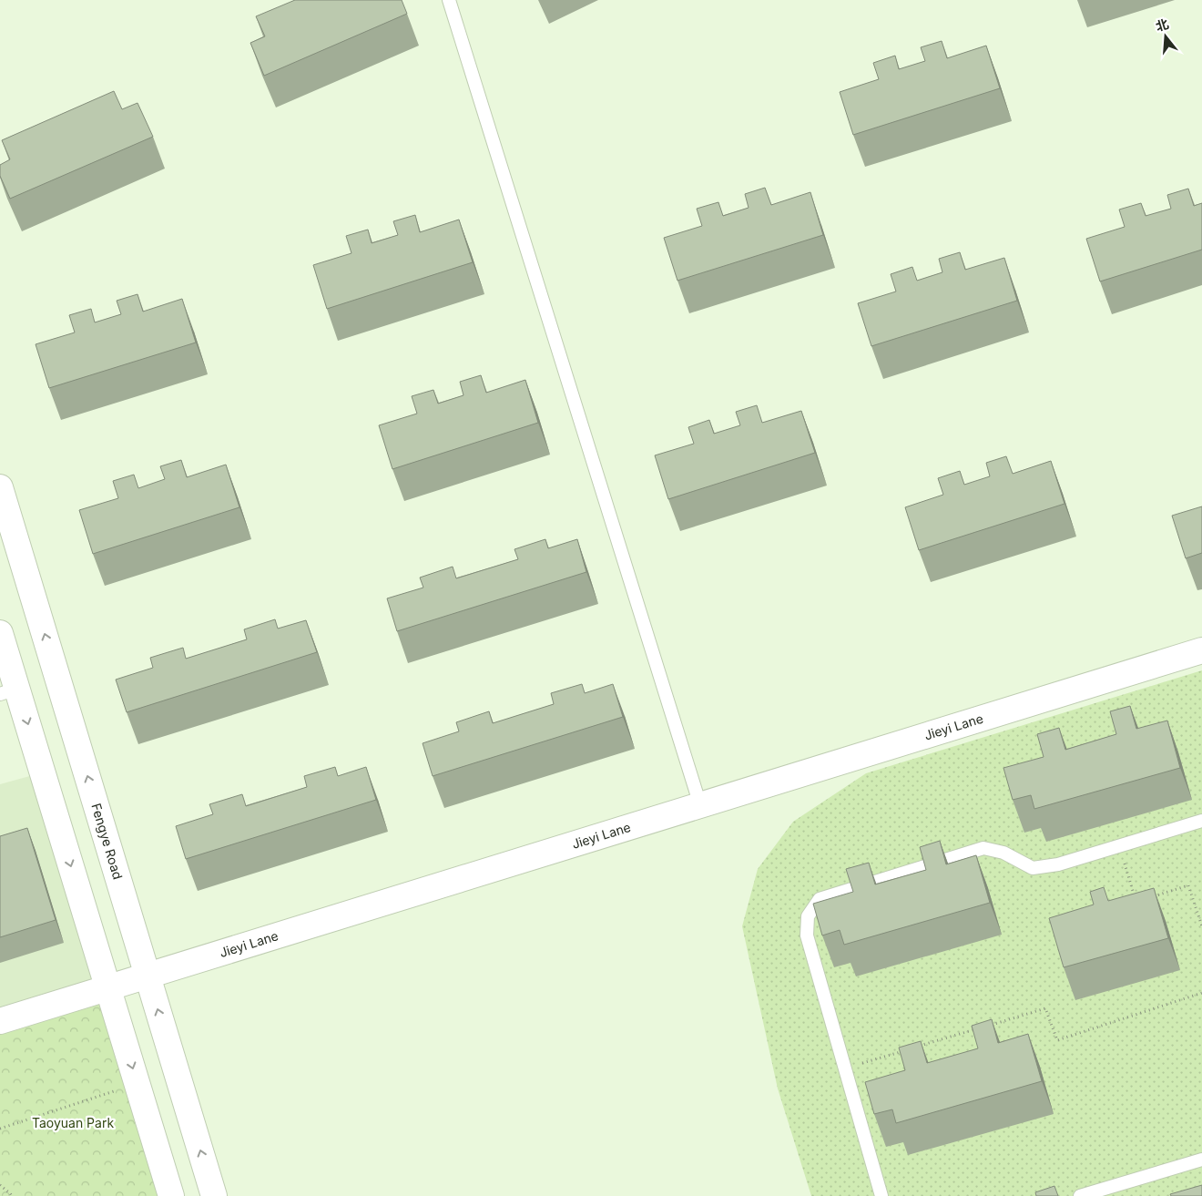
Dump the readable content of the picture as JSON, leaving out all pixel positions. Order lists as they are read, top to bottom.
{
  "streets": {
    "street": ["Jieyi Lane", "Fengye Road"]
  },
  "crossings": [
    ["Jieyi Lane", "Fengye Road"]
  ],
  "parks": ["Taoyuan Park"],
  "north": "top"
}
